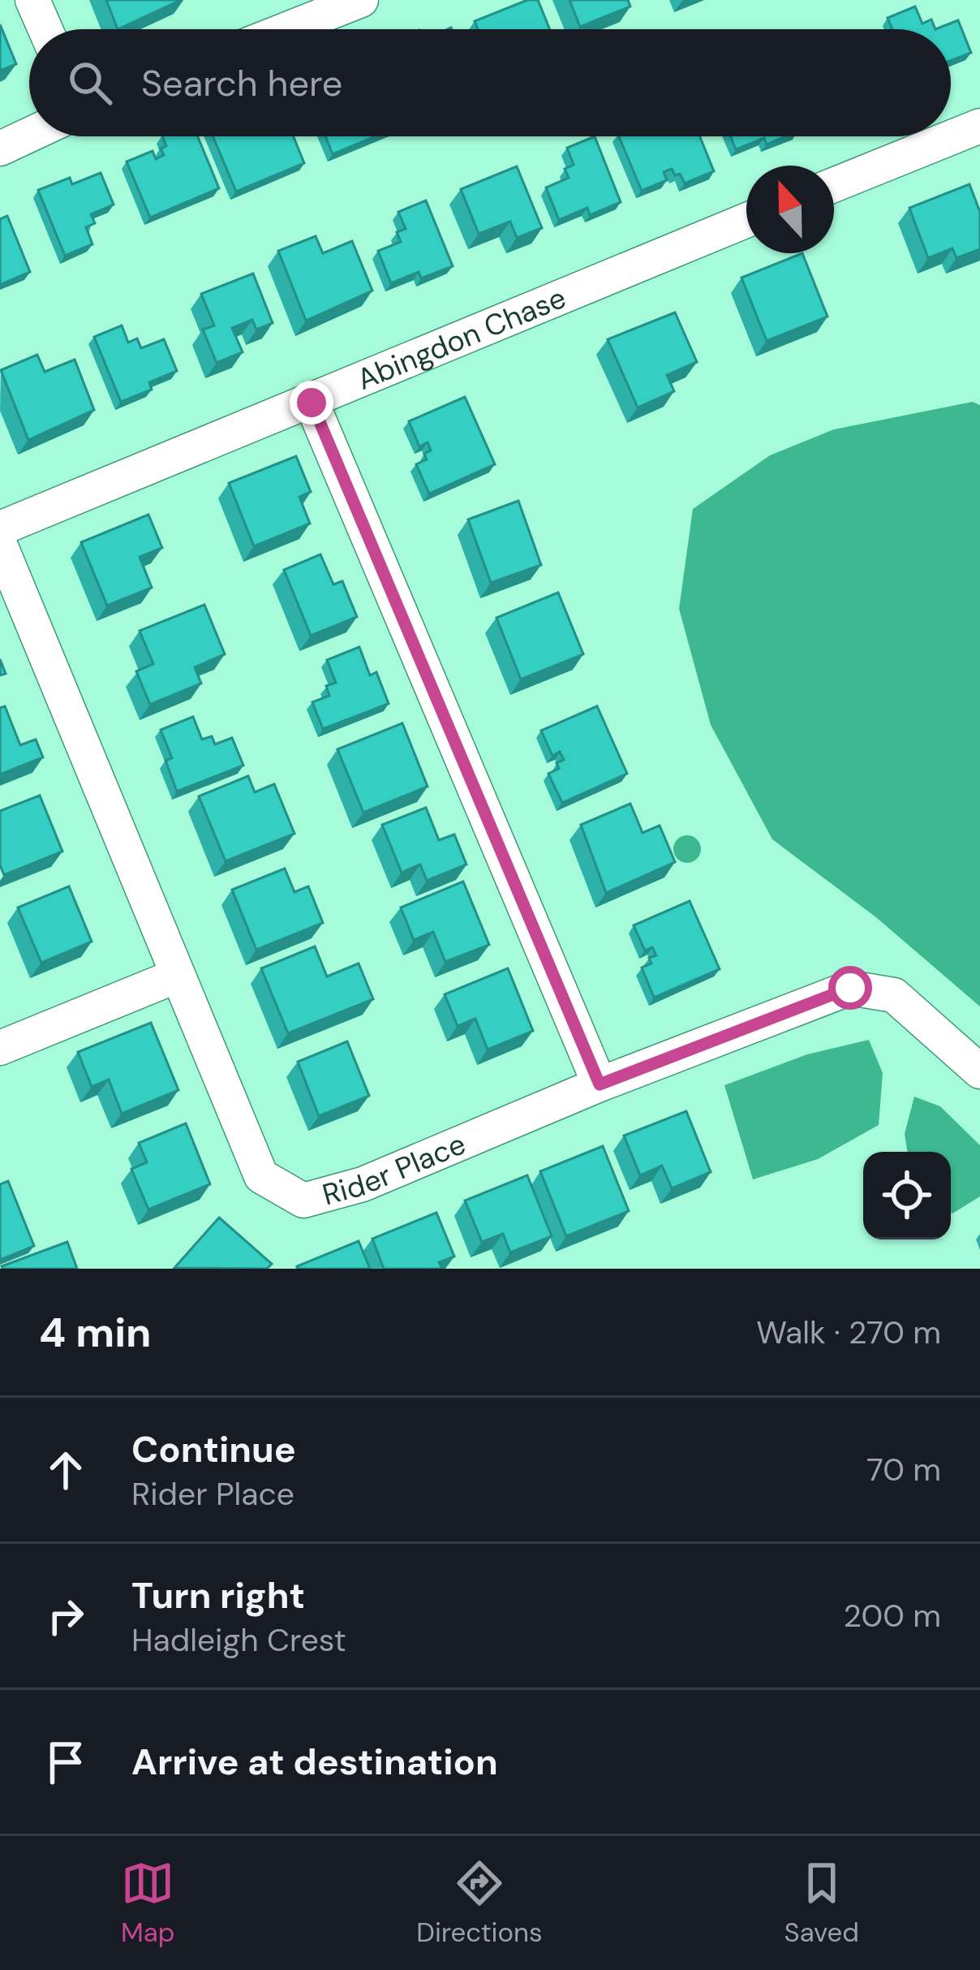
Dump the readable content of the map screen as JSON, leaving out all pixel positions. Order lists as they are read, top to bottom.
{
  "streets": {
    "street": ["Abingdon Chase", "Rider Place"]
  },
  "north": "top",
  "page": {
    "search": "Search here",
    "heading": ["4 min", "Walk · 270 m"],
    "list": [
      ["Continue", "Rider Place", "70 m"],
      ["Turn right", "Hadleigh Crest", "200 m"],
      "Arrive at destination"
    ],
    "nav": ["Map", "Directions", "Saved"]
  }
}
